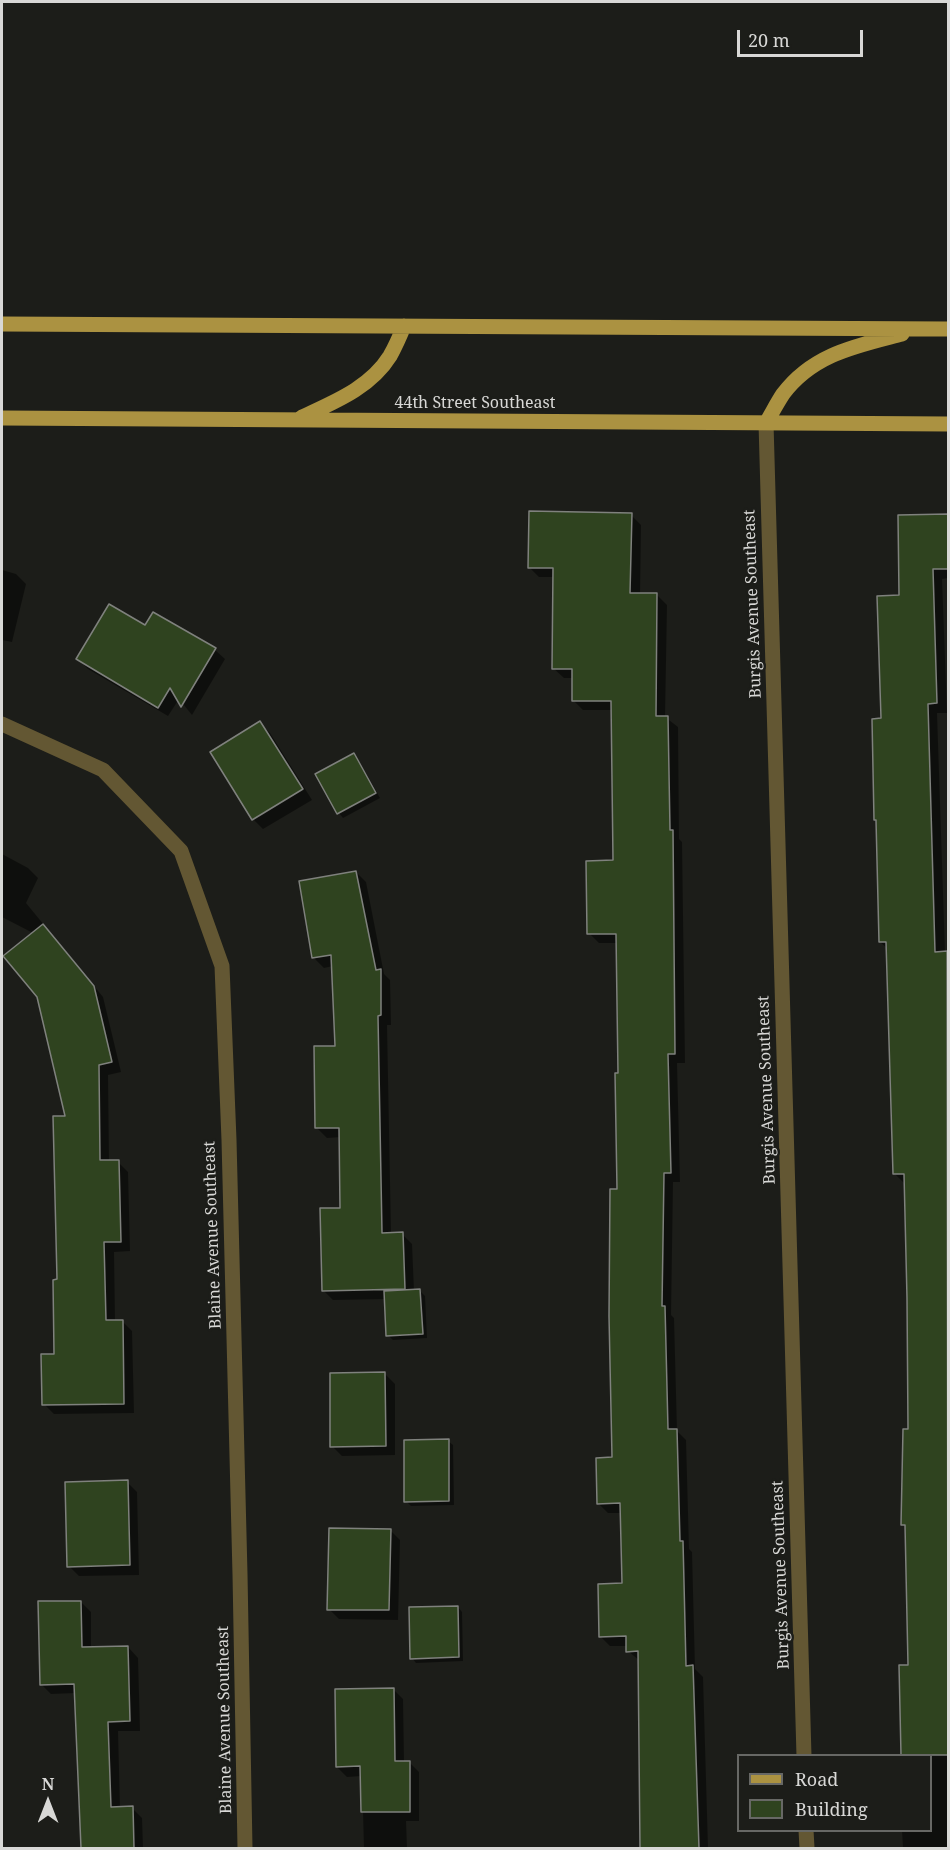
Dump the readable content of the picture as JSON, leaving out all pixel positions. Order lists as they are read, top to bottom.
{
  "streets": {
    "main road": ["44th Street Southeast"],
    "street": ["Burgis Avenue Southeast", "Blaine Avenue Southeast"]
  },
  "crossings": [
    ["44th Street Southeast", "Burgis Avenue Southeast"]
  ],
  "legend": ["Road", "Building"],
  "scale_bar": "20 m",
  "north": "top"
}
